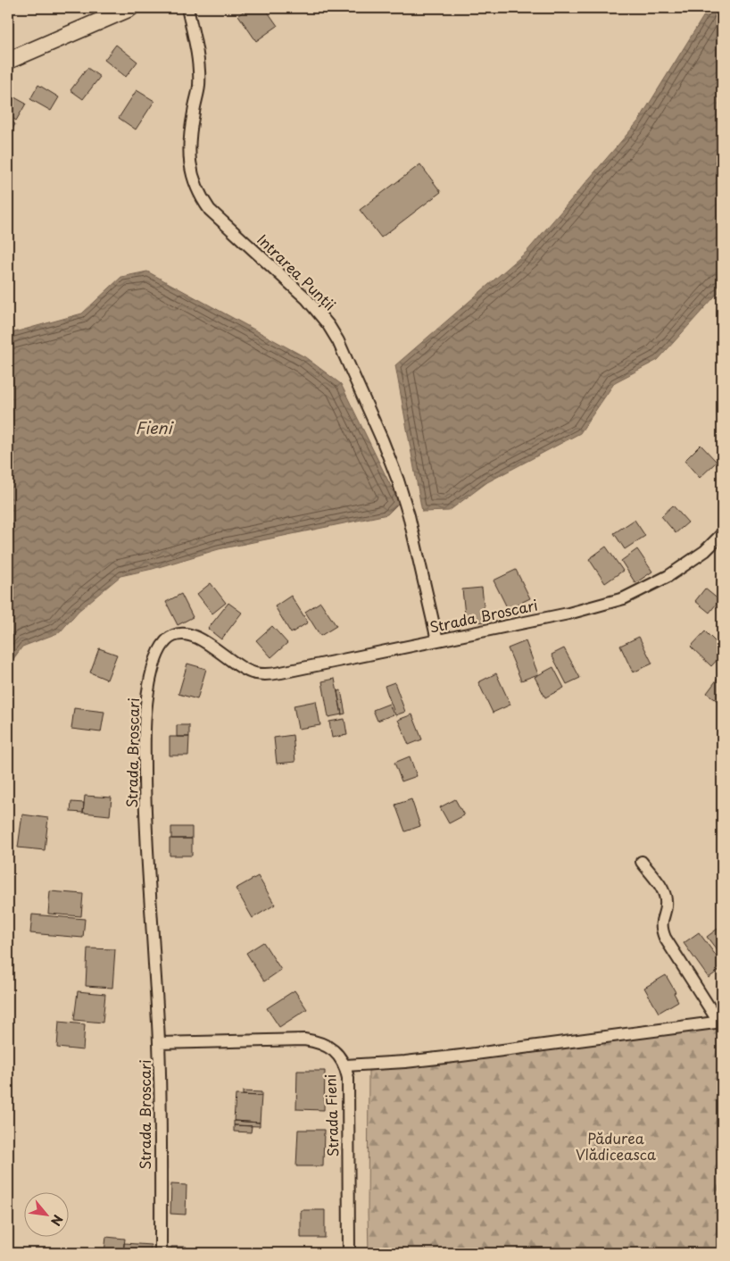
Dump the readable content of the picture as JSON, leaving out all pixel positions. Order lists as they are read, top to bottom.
{
  "streets": {
    "street": ["Intrarea Punții", "Strada Broscari", "Strada Fieni"]
  },
  "crossings": [
    ["Intrarea Punții", "Strada Broscari"],
    ["Strada Broscari", "Strada Fieni"]
  ],
  "water": ["Fieni"],
  "parks": ["Pădurea Vlădiceasca"],
  "north": "bottom right"
}
